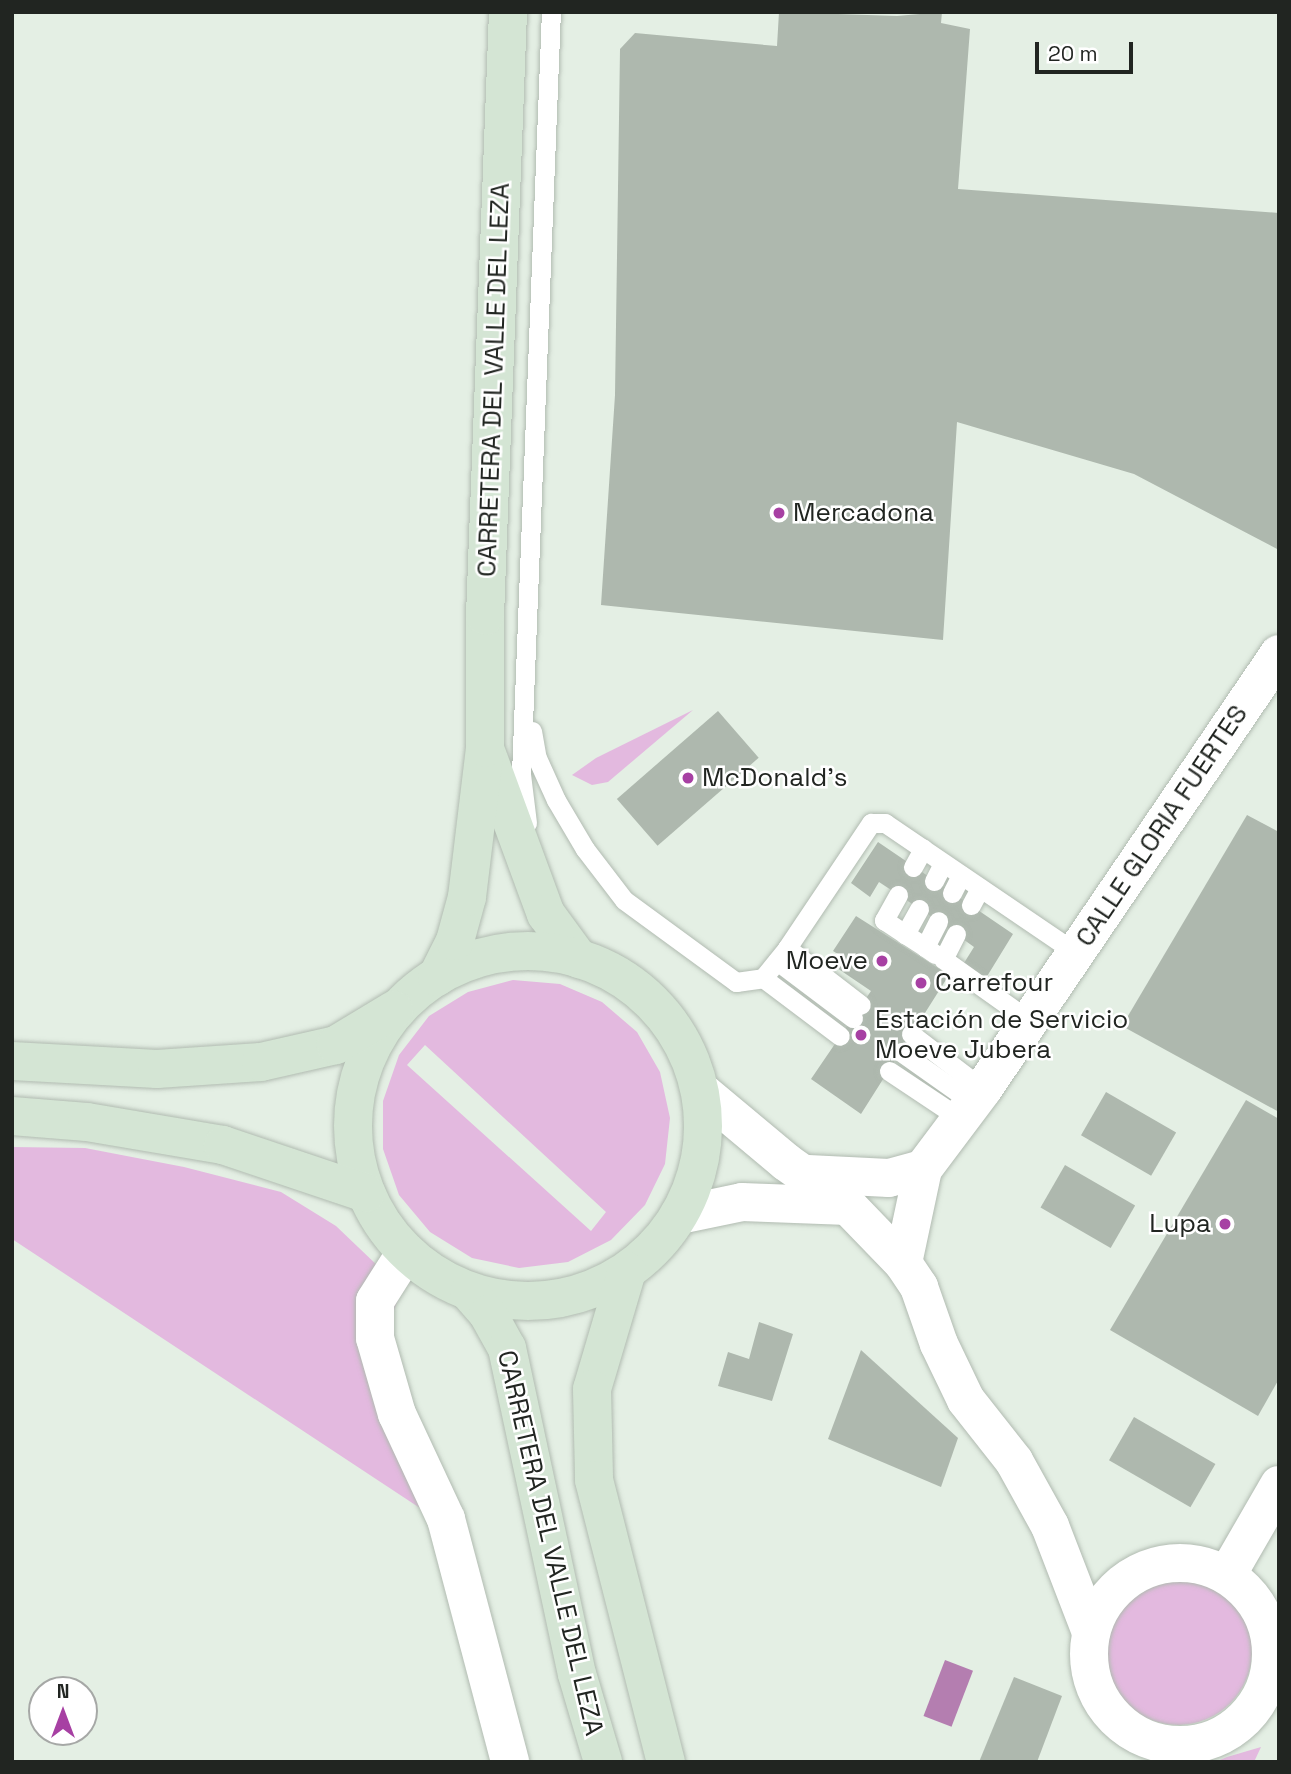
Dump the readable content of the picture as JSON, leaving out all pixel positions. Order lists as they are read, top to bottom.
{
  "streets": {
    "main road": ["CARRETERA DEL VALLE DEL LEZA"],
    "street": ["CALLE GLORIA FUERTES"]
  },
  "places": [
    "Mercadona",
    "McDonald's",
    "Moeve",
    "Carrefour",
    "Estación de Servicio Moeve Jubera",
    "Lupa"
  ],
  "scale_bar": "20 m",
  "north": "top"
}
